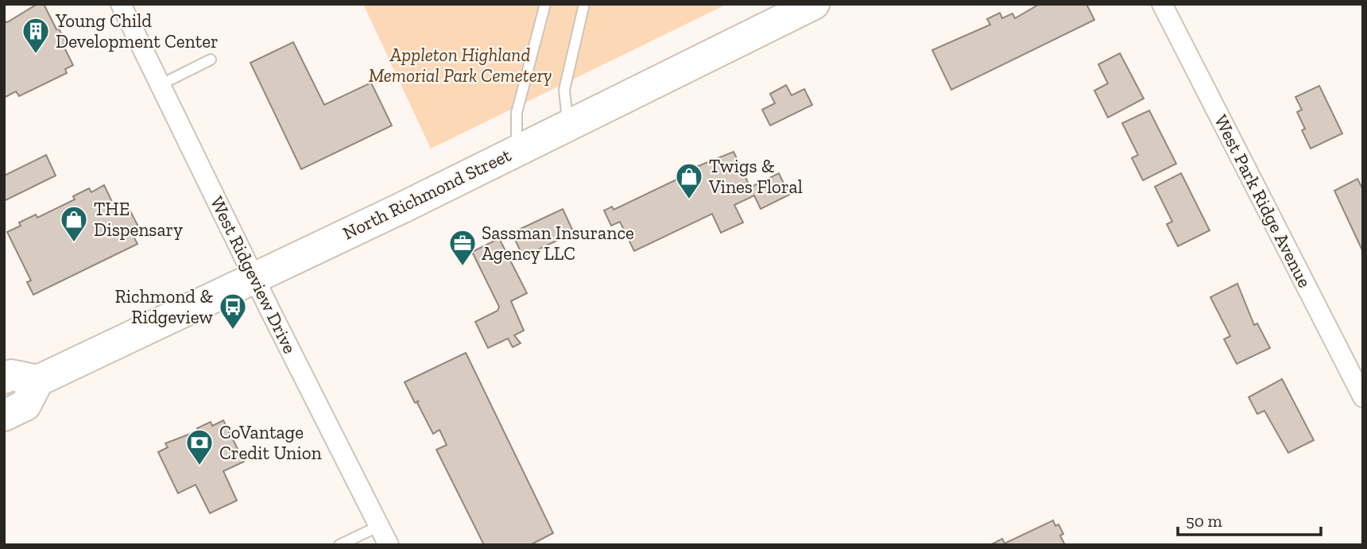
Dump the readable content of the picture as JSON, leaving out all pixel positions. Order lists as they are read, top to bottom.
{
  "streets": {
    "main road": ["North Richmond Street"],
    "street": ["West Park Ridge Avenue", "West Ridgeview Drive"]
  },
  "crossings": [
    ["North Richmond Street", "West Ridgeview Drive"]
  ],
  "parks": ["Appleton Highland Memorial Park Cemetery"],
  "places": {
    "building": ["Young Child Development Center"],
    "shop": ["Twigs & Vines Floral", "THE Dispensary"],
    "office": ["Sassman Insurance Agency LLC"],
    "bus stop": ["Richmond & Ridgeview"],
    "bank": ["CoVantage Credit Union"]
  },
  "scale_bar": "50 m"
}
